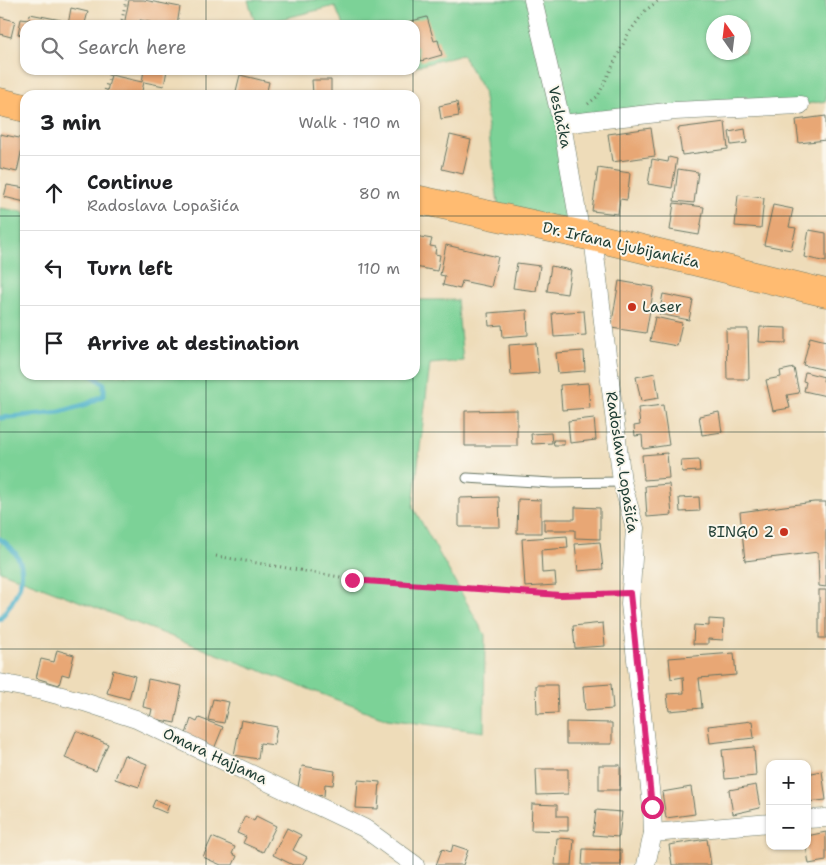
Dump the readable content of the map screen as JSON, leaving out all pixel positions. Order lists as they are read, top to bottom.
{
  "streets": {
    "main road": ["Dr. Irfana Ljubijankića"],
    "street": ["Veslačka", "Radoslava Lopašića", "Omara Hajjama"]
  },
  "crossings": [
    ["Veslačka", "Dr. Irfana Ljubijankića"],
    ["Veslačka", "Radoslava Lopašića"],
    ["Dr. Irfana Ljubijankića", "Radoslava Lopašića"]
  ],
  "places": ["Laser", "BINGO 2"],
  "north": "top",
  "page": {
    "search": "Search here",
    "heading": ["3 min", "Walk · 190 m"],
    "list": [
      ["Continue", "Radoslava Lopašića", "80 m"],
      ["Turn left", "110 m"],
      "Arrive at destination"
    ],
    "map_buttons": ["+", "−"]
  }
}
